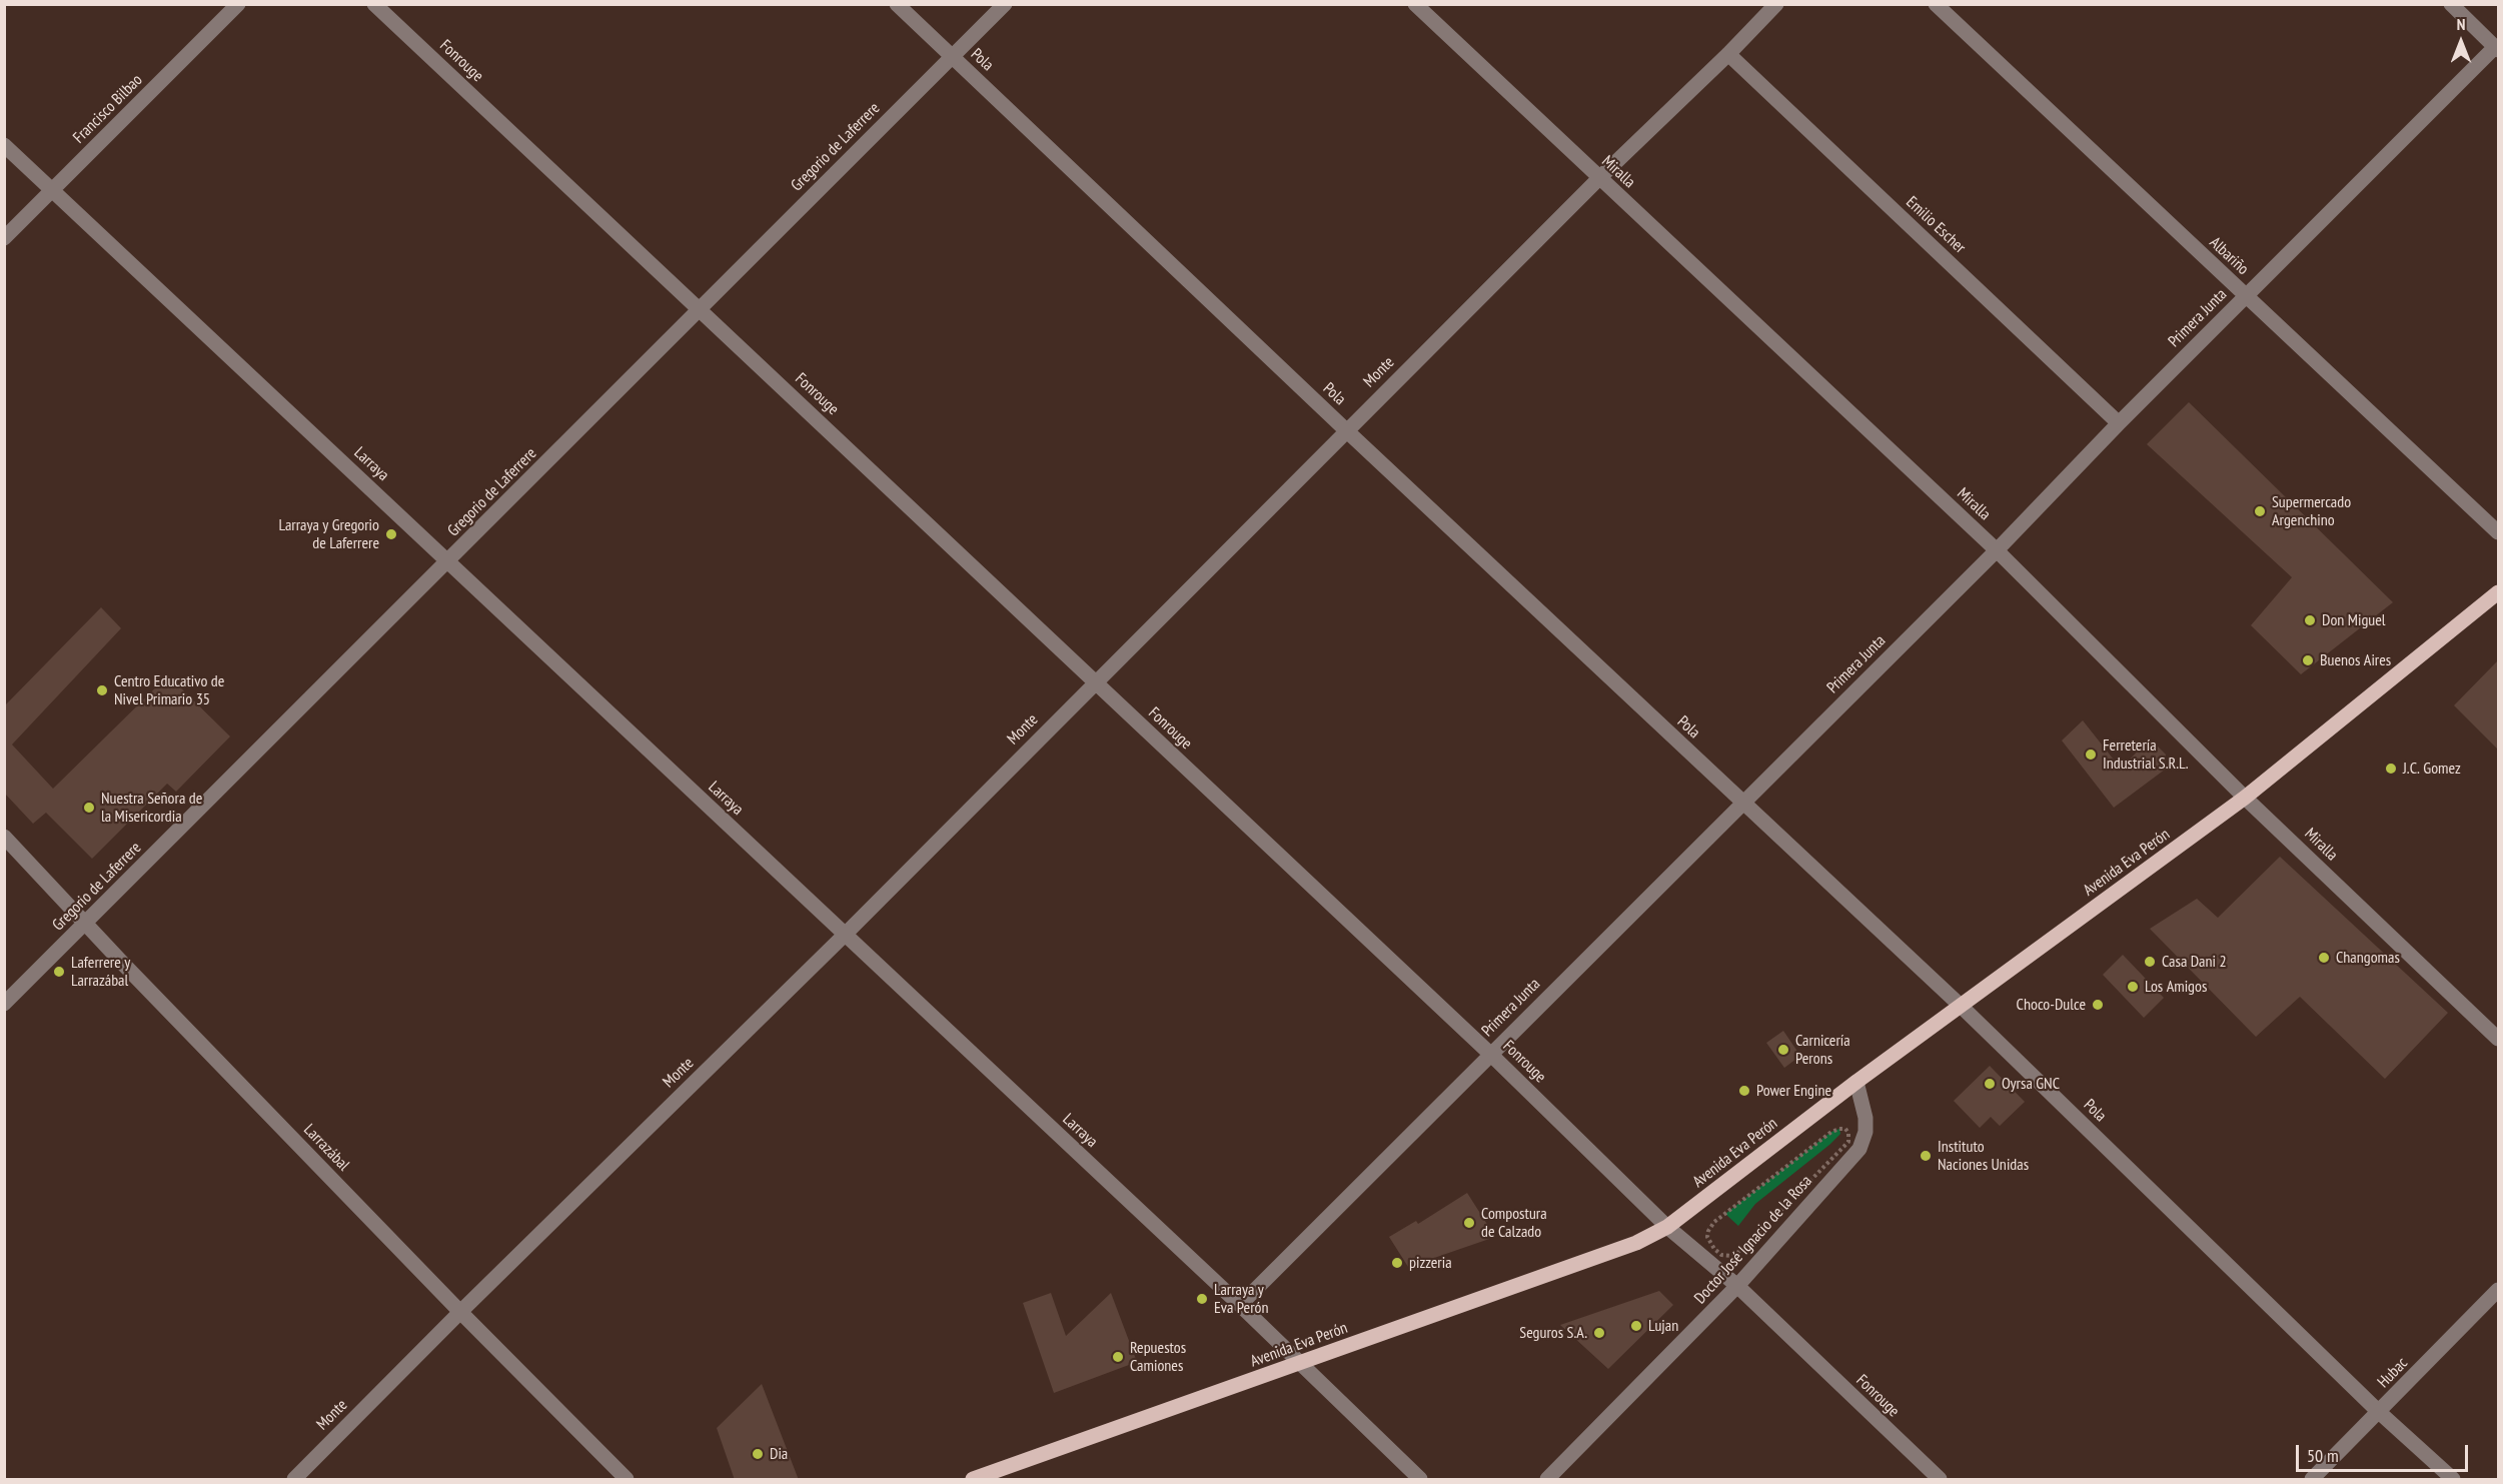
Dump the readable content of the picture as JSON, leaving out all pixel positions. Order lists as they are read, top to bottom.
{
  "streets": {
    "main road": ["Avenida Eva Perón"],
    "street": [
      "Pola",
      "Fonrouge",
      "Francisco Bilbao",
      "Gregorio de Laferrere",
      "Miralla",
      "Emilio Escher",
      "Albariño",
      "Primera Junta",
      "Monte",
      "Larraya",
      "Larrazábal",
      "Doctor José Ignacio de la Rosa",
      "Hubac"
    ]
  },
  "crossings": [
    ["Pola", "Gregorio de Laferrere"],
    ["Pola", "Primera Junta"],
    ["Pola", "Monte"],
    ["Pola", "Avenida Eva Perón"],
    ["Pola", "Hubac"],
    ["Fonrouge", "Gregorio de Laferrere"],
    ["Fonrouge", "Primera Junta"],
    ["Fonrouge", "Monte"],
    ["Fonrouge", "Avenida Eva Perón"],
    ["Fonrouge", "Doctor José Ignacio de la Rosa"],
    ["Francisco Bilbao", "Larraya"],
    ["Gregorio de Laferrere", "Larraya"],
    ["Gregorio de Laferrere", "Larrazábal"],
    ["Miralla", "Primera Junta"],
    ["Miralla", "Monte"],
    ["Miralla", "Avenida Eva Perón"],
    ["Emilio Escher", "Primera Junta"],
    ["Emilio Escher", "Monte"],
    ["Albariño", "Primera Junta"],
    ["Primera Junta", "Larraya"],
    ["Monte", "Larraya"],
    ["Monte", "Larrazábal"],
    ["Larraya", "Avenida Eva Perón"],
    ["Avenida Eva Perón", "Doctor José Ignacio de la Rosa"]
  ],
  "places": [
    "Supermercado Argenchino",
    "Larraya y Gregorio de Laferrere",
    "Don Miguel",
    "Buenos Aires",
    "Centro Educativo de Nivel Primario 35",
    "Ferretería Industrial S.R.L.",
    "J.C. Gomez",
    "Nuestra Señora de la Misericordia",
    "Changomas",
    "Casa Dani 2",
    "Laferrere y Larrazábal",
    "Los Amigos",
    "Choco-Dulce",
    "Carnicería Perons",
    "Oyrsa GNC",
    "Power Engine",
    "Instituto Naciones Unidas",
    "Compostura de Calzado",
    "pizzeria",
    "Larraya y Eva Perón",
    "Lujan",
    "Seguros S.A.",
    "Repuestos Camiones",
    "Dia"
  ],
  "scale_bar": "50 m",
  "north": "top"
}
